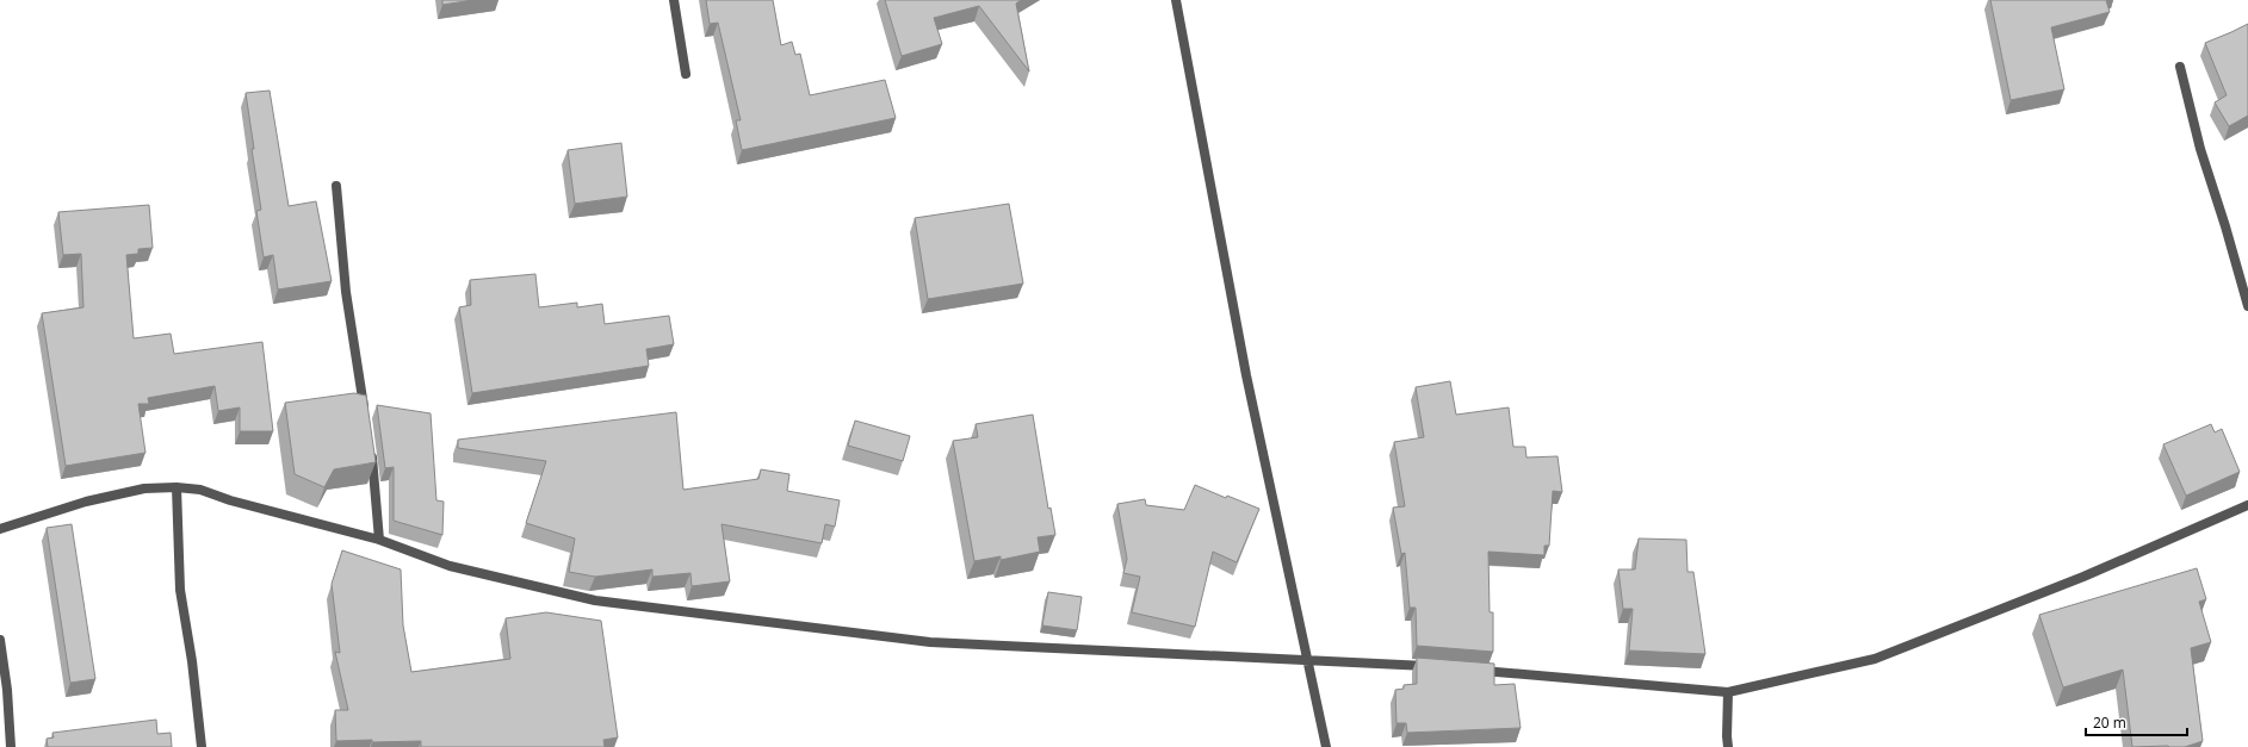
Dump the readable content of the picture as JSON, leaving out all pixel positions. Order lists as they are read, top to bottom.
{
  "scale_bar": "20 m"
}
